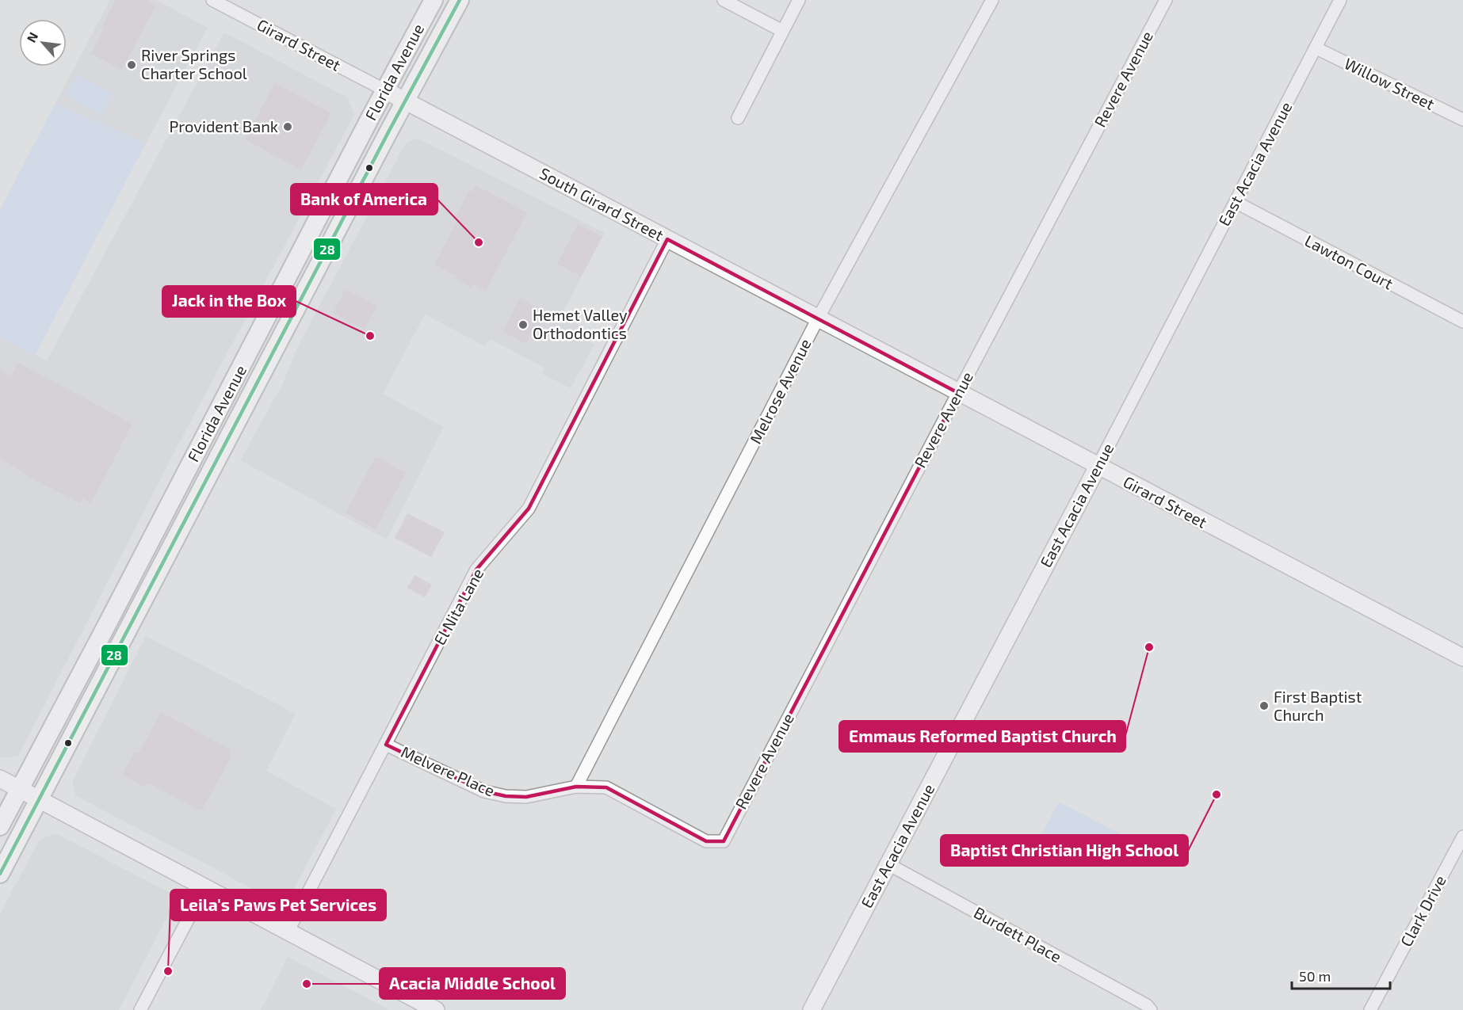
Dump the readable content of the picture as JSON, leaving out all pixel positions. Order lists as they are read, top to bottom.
{
  "streets": {
    "main road": ["Florida Avenue"],
    "street": [
      "Girard Street",
      "Revere Avenue",
      "Willow Street",
      "East Acacia Avenue",
      "South Girard Street",
      "Lawton Court",
      "Melrose Avenue",
      "El Nita Lane",
      "Melvere Place",
      "Clark Drive",
      "Burdett Place"
    ]
  },
  "crossings": [
    ["Girard Street", "Florida Avenue"],
    ["Girard Street", "Revere Avenue"],
    ["Girard Street", "East Acacia Avenue"],
    ["Girard Street", "South Girard Street"],
    ["Girard Street", "Melrose Avenue"],
    ["Florida Avenue", "South Girard Street"],
    ["Revere Avenue", "Melvere Place"],
    ["Willow Street", "East Acacia Avenue"],
    ["East Acacia Avenue", "Lawton Court"],
    ["East Acacia Avenue", "Burdett Place"],
    ["South Girard Street", "Melrose Avenue"],
    ["South Girard Street", "El Nita Lane"],
    ["Melrose Avenue", "Melvere Place"],
    ["El Nita Lane", "Melvere Place"]
  ],
  "places": [
    "River Springs Charter School",
    "Provident Bank",
    "Bank of America",
    "Hemet Valley Orthodontics",
    "Jack in the Box",
    "Emmaus Reformed Baptist Church",
    "First Baptist Church",
    "Baptist Christian High School",
    "Leila's Paws Pet Services",
    "Acacia Middle School"
  ],
  "lines": ["transit line 28"],
  "scale_bar": "50 m",
  "north": "top left"
}
